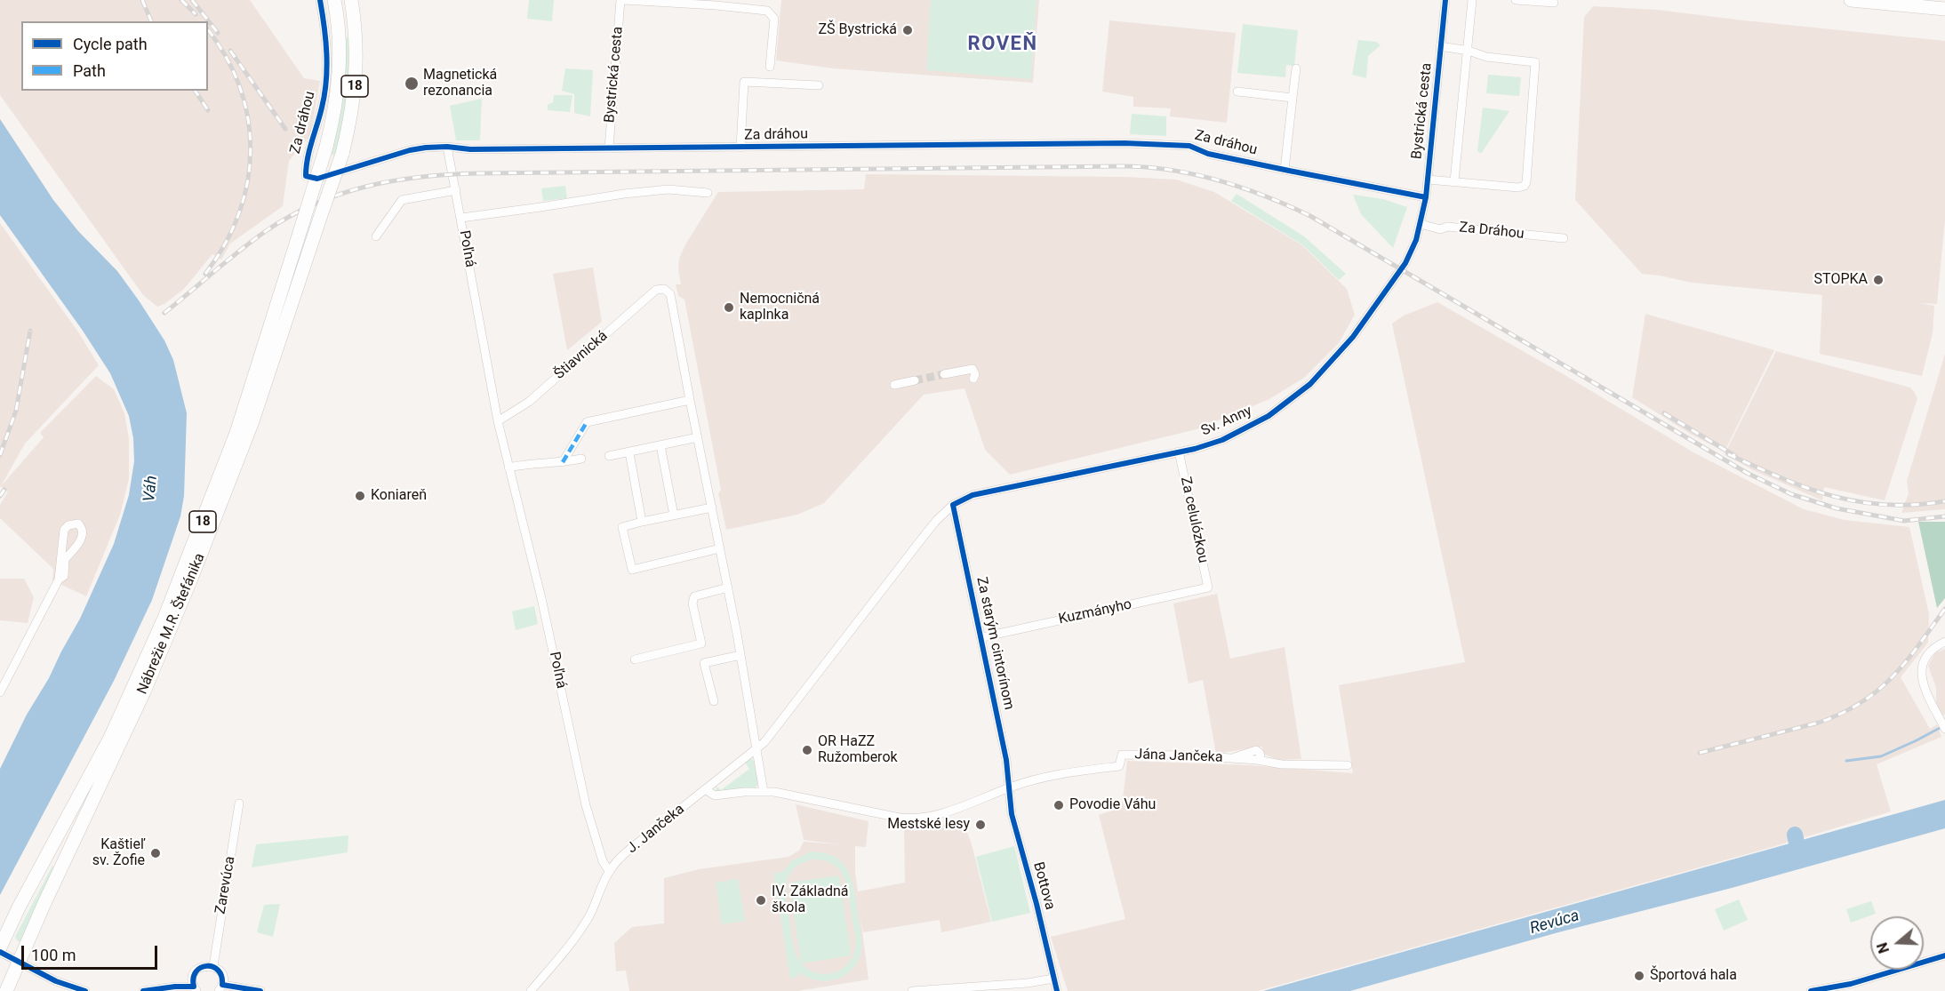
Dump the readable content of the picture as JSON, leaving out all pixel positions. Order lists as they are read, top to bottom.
{
  "streets": {
    "main road": ["18", "Nábrežie M.R. Štefánika"],
    "street": [
      "Bystrická cesta",
      "Za dráhou",
      "Za Dráhou",
      "Poľná",
      "Štiavnická",
      "Sv. Anny",
      "Za celulózkou",
      "Kuzmányho",
      "Za starým cintorínom",
      "Jána Jančeka",
      "J. Jančeka",
      "Zarevúca",
      "Bottova"
    ]
  },
  "crossings": [
    ["Bystrická cesta", "Za dráhou"],
    ["Bystrická cesta", "Za Dráhou"],
    ["Bystrická cesta", "Sv. Anny"],
    ["Za dráhou", "Poľná"],
    ["Za Dráhou", "Sv. Anny"],
    ["Poľná", "Štiavnická"],
    ["Poľná", "J. Jančeka"],
    ["Sv. Anny", "Za celulózkou"],
    ["Sv. Anny", "Za starým cintorínom"],
    ["Sv. Anny", "J. Jančeka"],
    ["Za celulózkou", "Kuzmányho"],
    ["Kuzmányho", "Za starým cintorínom"],
    ["Za starým cintorínom", "Jána Jančeka"],
    ["Za starým cintorínom", "J. Jančeka"],
    ["Za starým cintorínom", "Bottova"],
    ["Jána Jančeka", "Bottova"]
  ],
  "districts": ["ROVEŇ"],
  "water": ["Váh", "Revúca"],
  "places": [
    "ZŠ Bystrická",
    "Magnetická rezonancia",
    "STOPKA",
    "Nemocničná kaplnka",
    "Koniareň",
    "OR HaZZ Ružomberok",
    "Povodie Váhu",
    "Mestské lesy",
    "Kaštieľ sv. Žofie",
    "IV. Základná škola",
    "Športová hala"
  ],
  "legend": ["Cycle path", "Path"],
  "scale_bar": "100 m",
  "north": "left"
}
